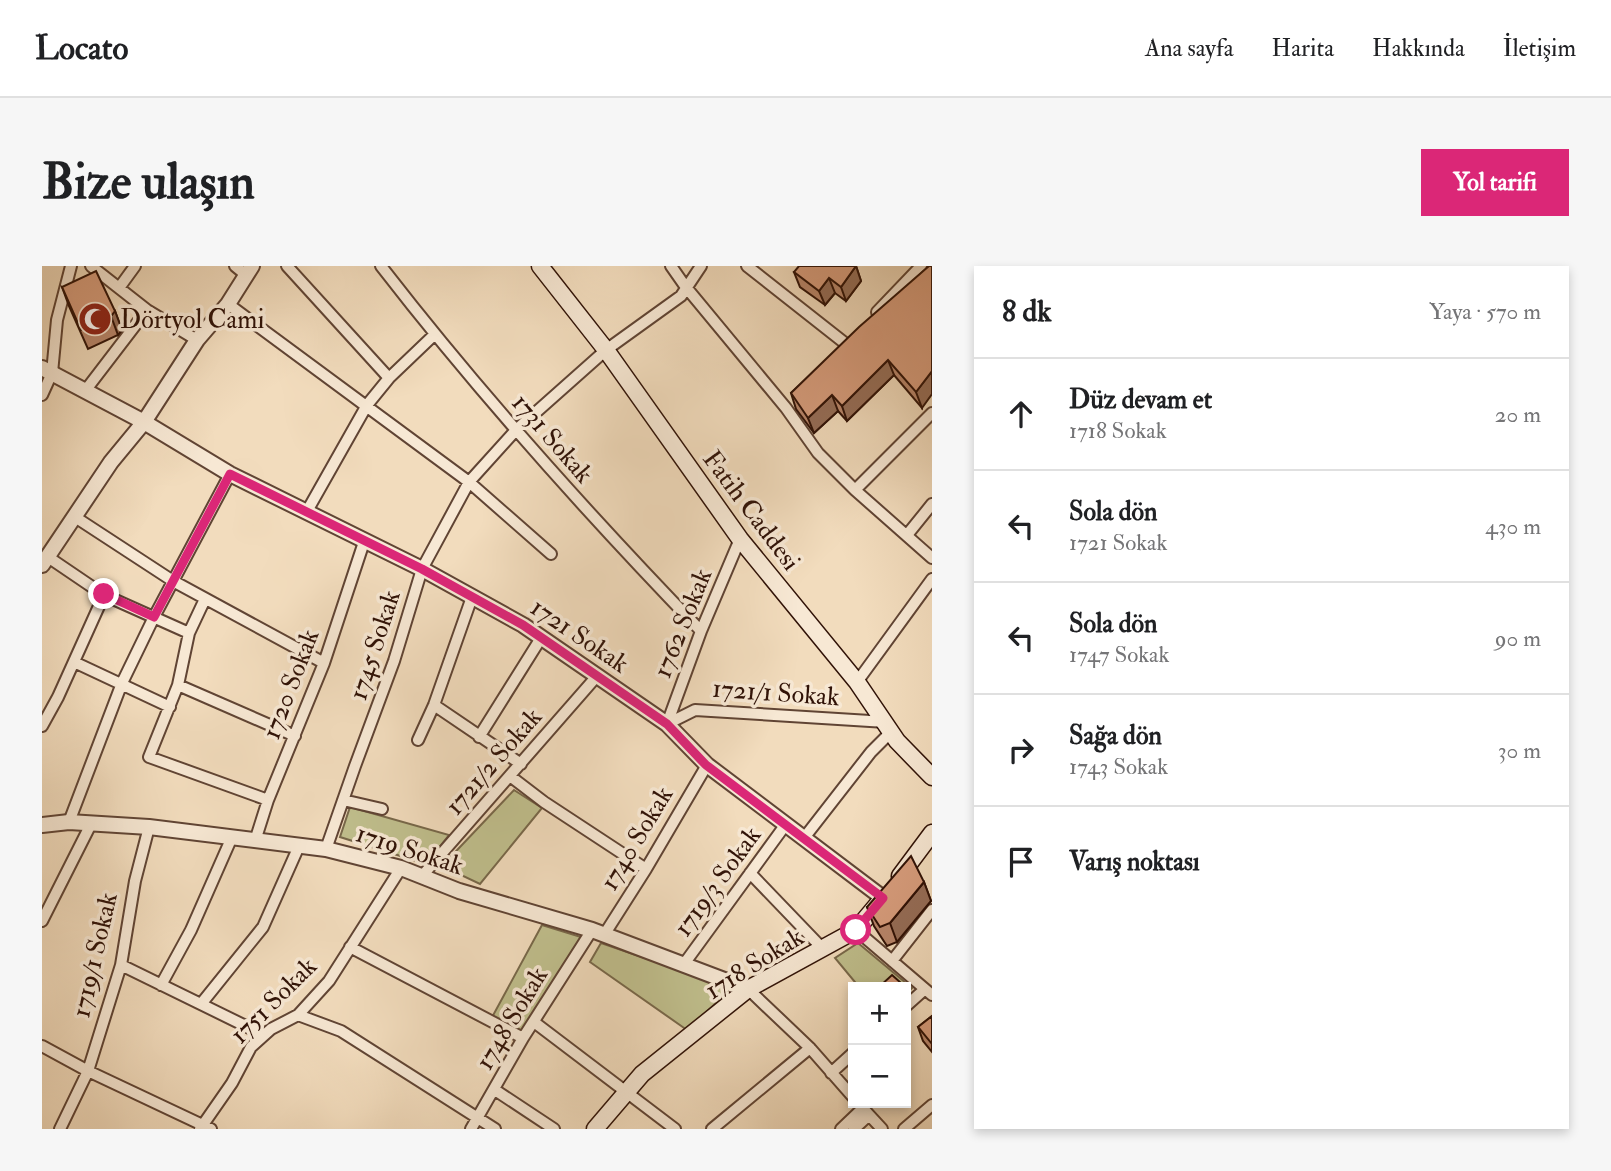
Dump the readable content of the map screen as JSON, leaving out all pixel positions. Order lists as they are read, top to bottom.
{
  "streets": {
    "main road": ["Fatih Caddesi", "1718 Sokak"],
    "street": [
      "1731 Sokak",
      "1762 Sokak",
      "1721 Sokak",
      "1745 Sokak",
      "1720 Sokak",
      "1721/1 Sokak",
      "1721/2 Sokak",
      "1740 Sokak",
      "1719 Sokak",
      "1719/3 Sokak",
      "1719/1 Sokak",
      "1751 Sokak",
      "1748 Sokak"
    ]
  },
  "crossings": [
    ["1731 Sokak", "1762 Sokak"],
    ["1731 Sokak", "1745 Sokak"],
    ["Fatih Caddesi", "1762 Sokak"],
    ["Fatih Caddesi", "1745 Sokak"],
    ["Fatih Caddesi", "1721/1 Sokak"],
    ["Fatih Caddesi", "1719/3 Sokak"],
    ["1762 Sokak", "1721 Sokak"],
    ["1762 Sokak", "1721/1 Sokak"],
    ["1721 Sokak", "1745 Sokak"],
    ["1721 Sokak", "1720 Sokak"],
    ["1721 Sokak", "1721/1 Sokak"],
    ["1721 Sokak", "1721/2 Sokak"],
    ["1721 Sokak", "1740 Sokak"],
    ["1721 Sokak", "1719/3 Sokak"],
    ["1721 Sokak", "1718 Sokak"],
    ["1745 Sokak", "1719 Sokak"],
    ["1720 Sokak", "1719 Sokak"],
    ["1721/1 Sokak", "1719/3 Sokak"],
    ["1721/2 Sokak", "1719 Sokak"],
    ["1740 Sokak", "1719 Sokak"],
    ["1740 Sokak", "1748 Sokak"],
    ["1719 Sokak", "1719/3 Sokak"],
    ["1719 Sokak", "1719/1 Sokak"],
    ["1719 Sokak", "1718 Sokak"],
    ["1719 Sokak", "1751 Sokak"],
    ["1719 Sokak", "1748 Sokak"]
  ],
  "places": {
    "mosque": ["Dörtyol Cami"]
  },
  "page": {
    "header": "Locato",
    "nav": [
      "Ana sayfa",
      "Harita",
      "Hakkında",
      "İletişim"
    ],
    "buttons": "Yol tarifi",
    "title": "Bize ulaşın",
    "heading": ["8 dk", "Yaya · 570 m"],
    "list": [
      ["Düz devam et", "1718 Sokak", "20 m"],
      ["Sola dön", "1721 Sokak", "430 m"],
      ["Sola dön", "1747 Sokak", "90 m"],
      ["Sağa dön", "1743 Sokak", "30 m"],
      "Varış noktası"
    ],
    "map_buttons": ["+", "−"]
  }
}
